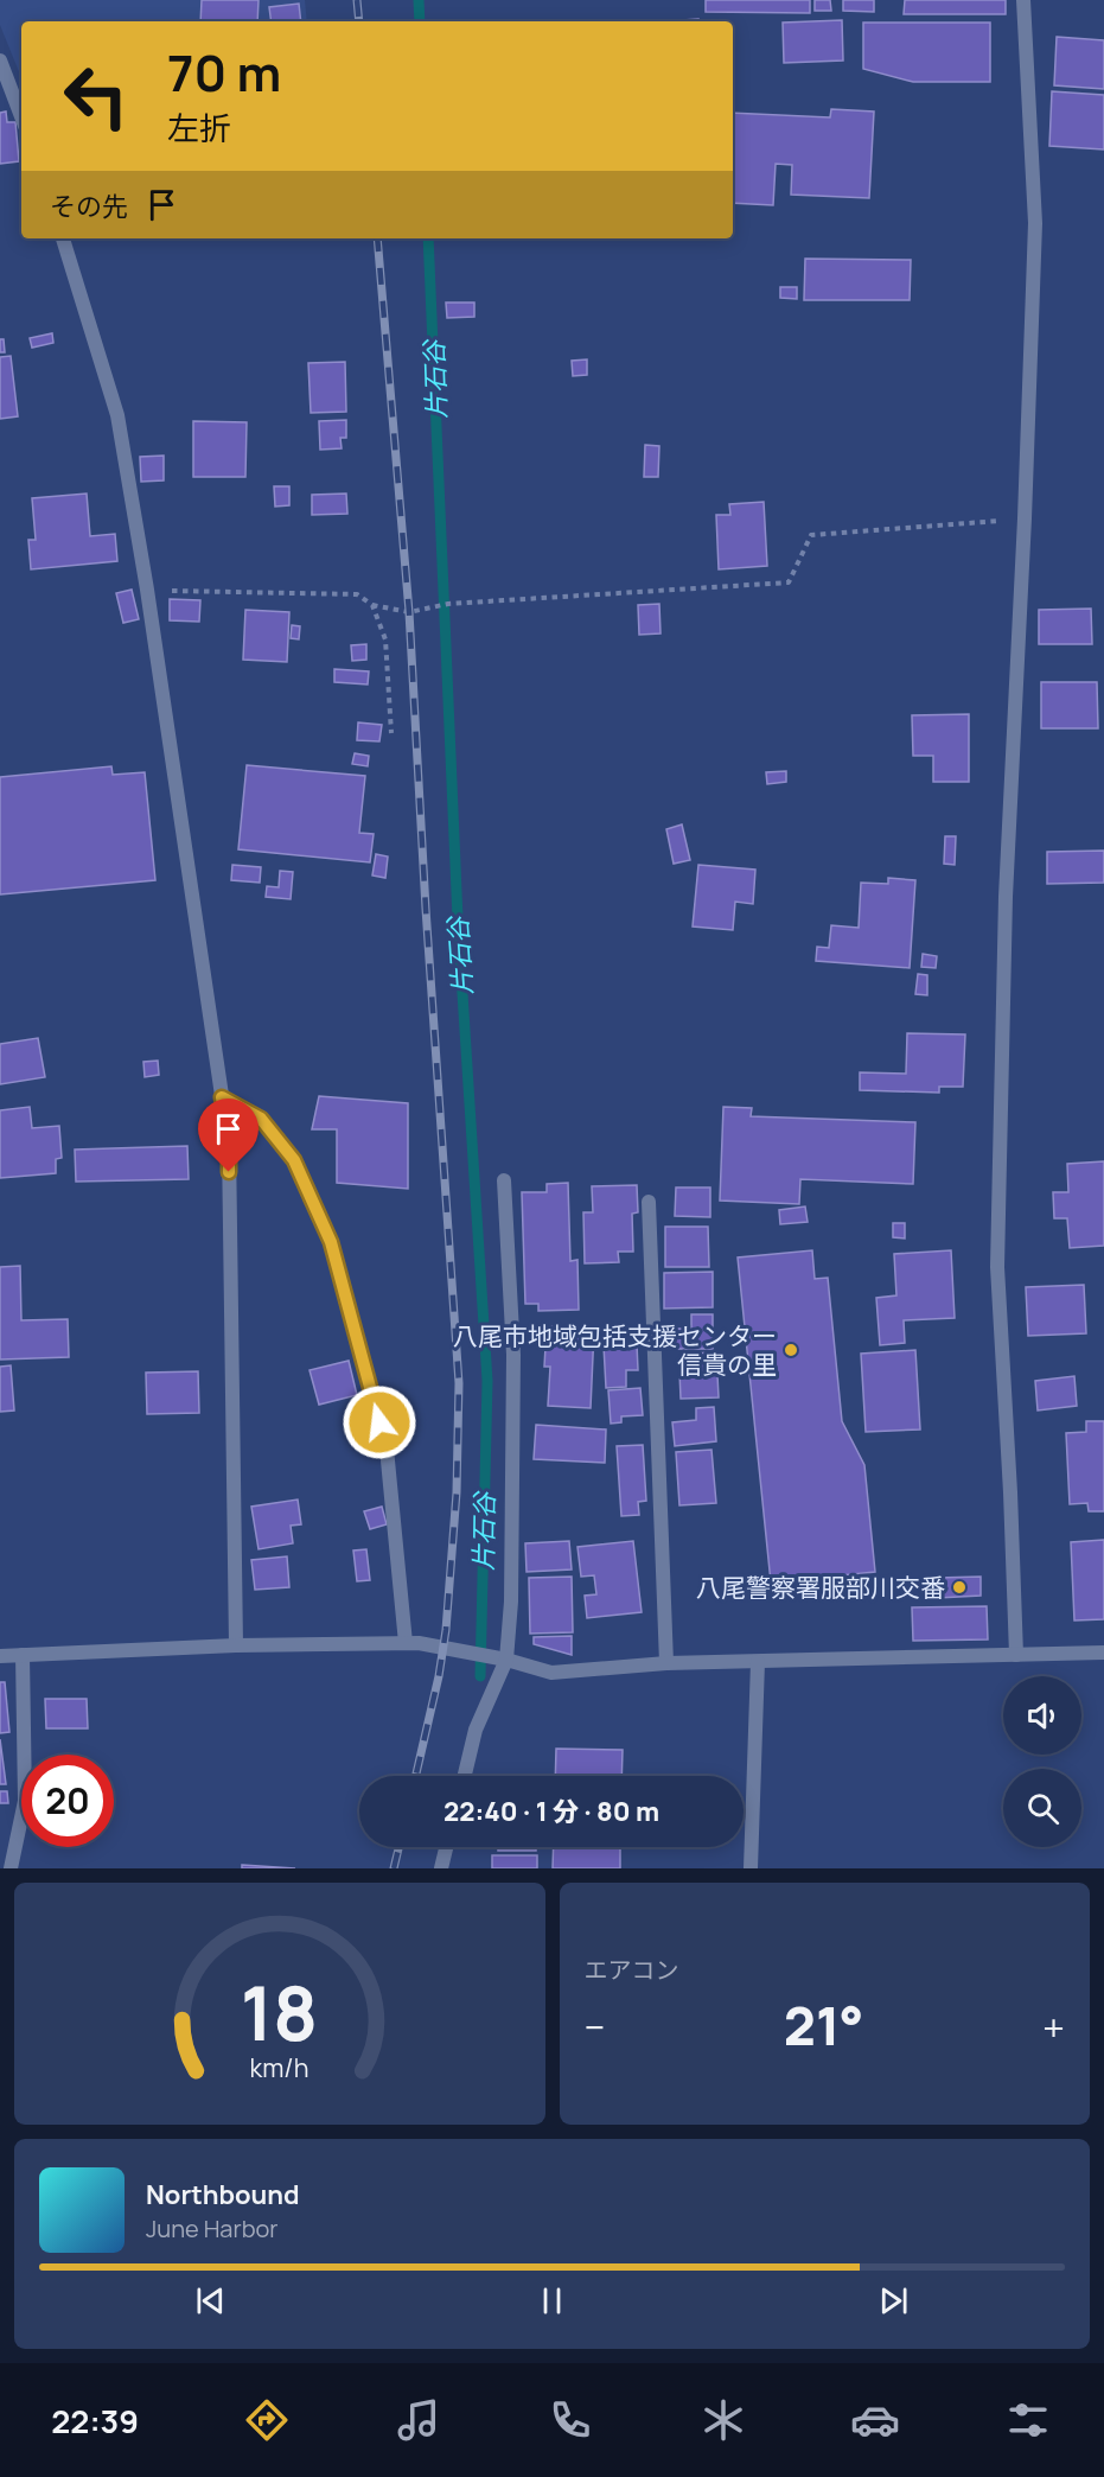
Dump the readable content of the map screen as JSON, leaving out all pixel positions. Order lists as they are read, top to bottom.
{
  "water": ["片石谷"],
  "places": ["八尾市地域包括支援センター 信貴の里", "八尾警察署服部川交番"],
  "page": {
    "turn": ["70 m", "左折"],
    "then": "その先",
    "limit": "20",
    "trip": "22:40 · 1 分 · 80 m",
    "tile": "エアコン",
    "heat": ["−", "21°", "+"],
    "song": ["Northbound", "June Harbor"],
    "tabs": "22:39",
    "gauge": ["18", "km/h"]
  }
}
